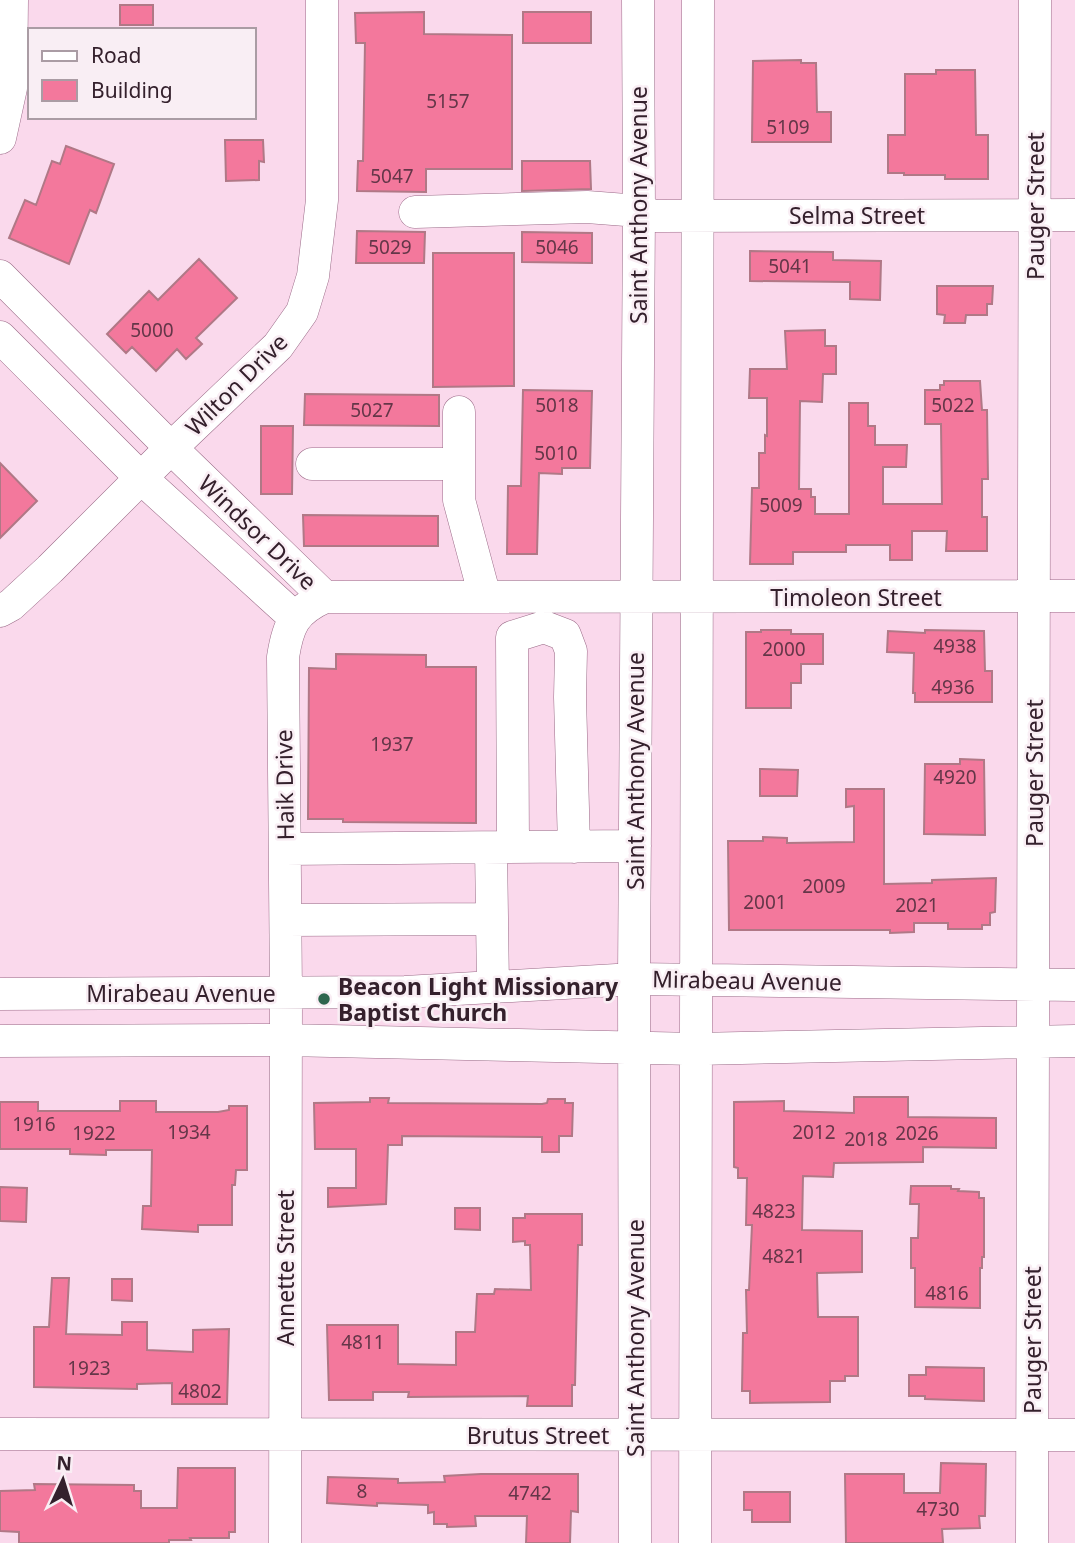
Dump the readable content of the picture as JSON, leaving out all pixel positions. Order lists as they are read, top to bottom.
{
  "streets": {
    "street": [
      "Saint Anthony Avenue",
      "Pauger Street",
      "Selma Street",
      "Wilton Drive",
      "Windsor Drive",
      "Timoleon Street",
      "Haik Drive",
      "Mirabeau Avenue",
      "Annette Street",
      "Brutus Street"
    ]
  },
  "crossings": [
    ["Saint Anthony Avenue", "Selma Street"],
    ["Saint Anthony Avenue", "Windsor Drive"],
    ["Saint Anthony Avenue", "Timoleon Street"],
    ["Saint Anthony Avenue", "Mirabeau Avenue"],
    ["Saint Anthony Avenue", "Brutus Street"],
    ["Pauger Street", "Selma Street"],
    ["Pauger Street", "Timoleon Street"],
    ["Pauger Street", "Mirabeau Avenue"],
    ["Pauger Street", "Brutus Street"],
    ["Wilton Drive", "Windsor Drive"],
    ["Windsor Drive", "Timoleon Street"],
    ["Windsor Drive", "Haik Drive"],
    ["Haik Drive", "Mirabeau Avenue"],
    ["Haik Drive", "Annette Street"],
    ["Mirabeau Avenue", "Annette Street"],
    ["Annette Street", "Brutus Street"]
  ],
  "places": ["Beacon Light Missionary Baptist Church"],
  "house_numbers": [
    "5157",
    "5109",
    "5047",
    "5029",
    "5046",
    "5041",
    "5000",
    "5018",
    "5022",
    "5027",
    "5010",
    "5009",
    "4938",
    "2000",
    "4936",
    "1937",
    "4920",
    "2009",
    "2001",
    "2021",
    "1916",
    "1934",
    "2012",
    "1922",
    "2026",
    "2018",
    "4823",
    "4821",
    "4816",
    "4811",
    "1923",
    "4802",
    "8",
    "4742",
    "4730"
  ],
  "legend": ["Road", "Building"],
  "north": "top"
}
